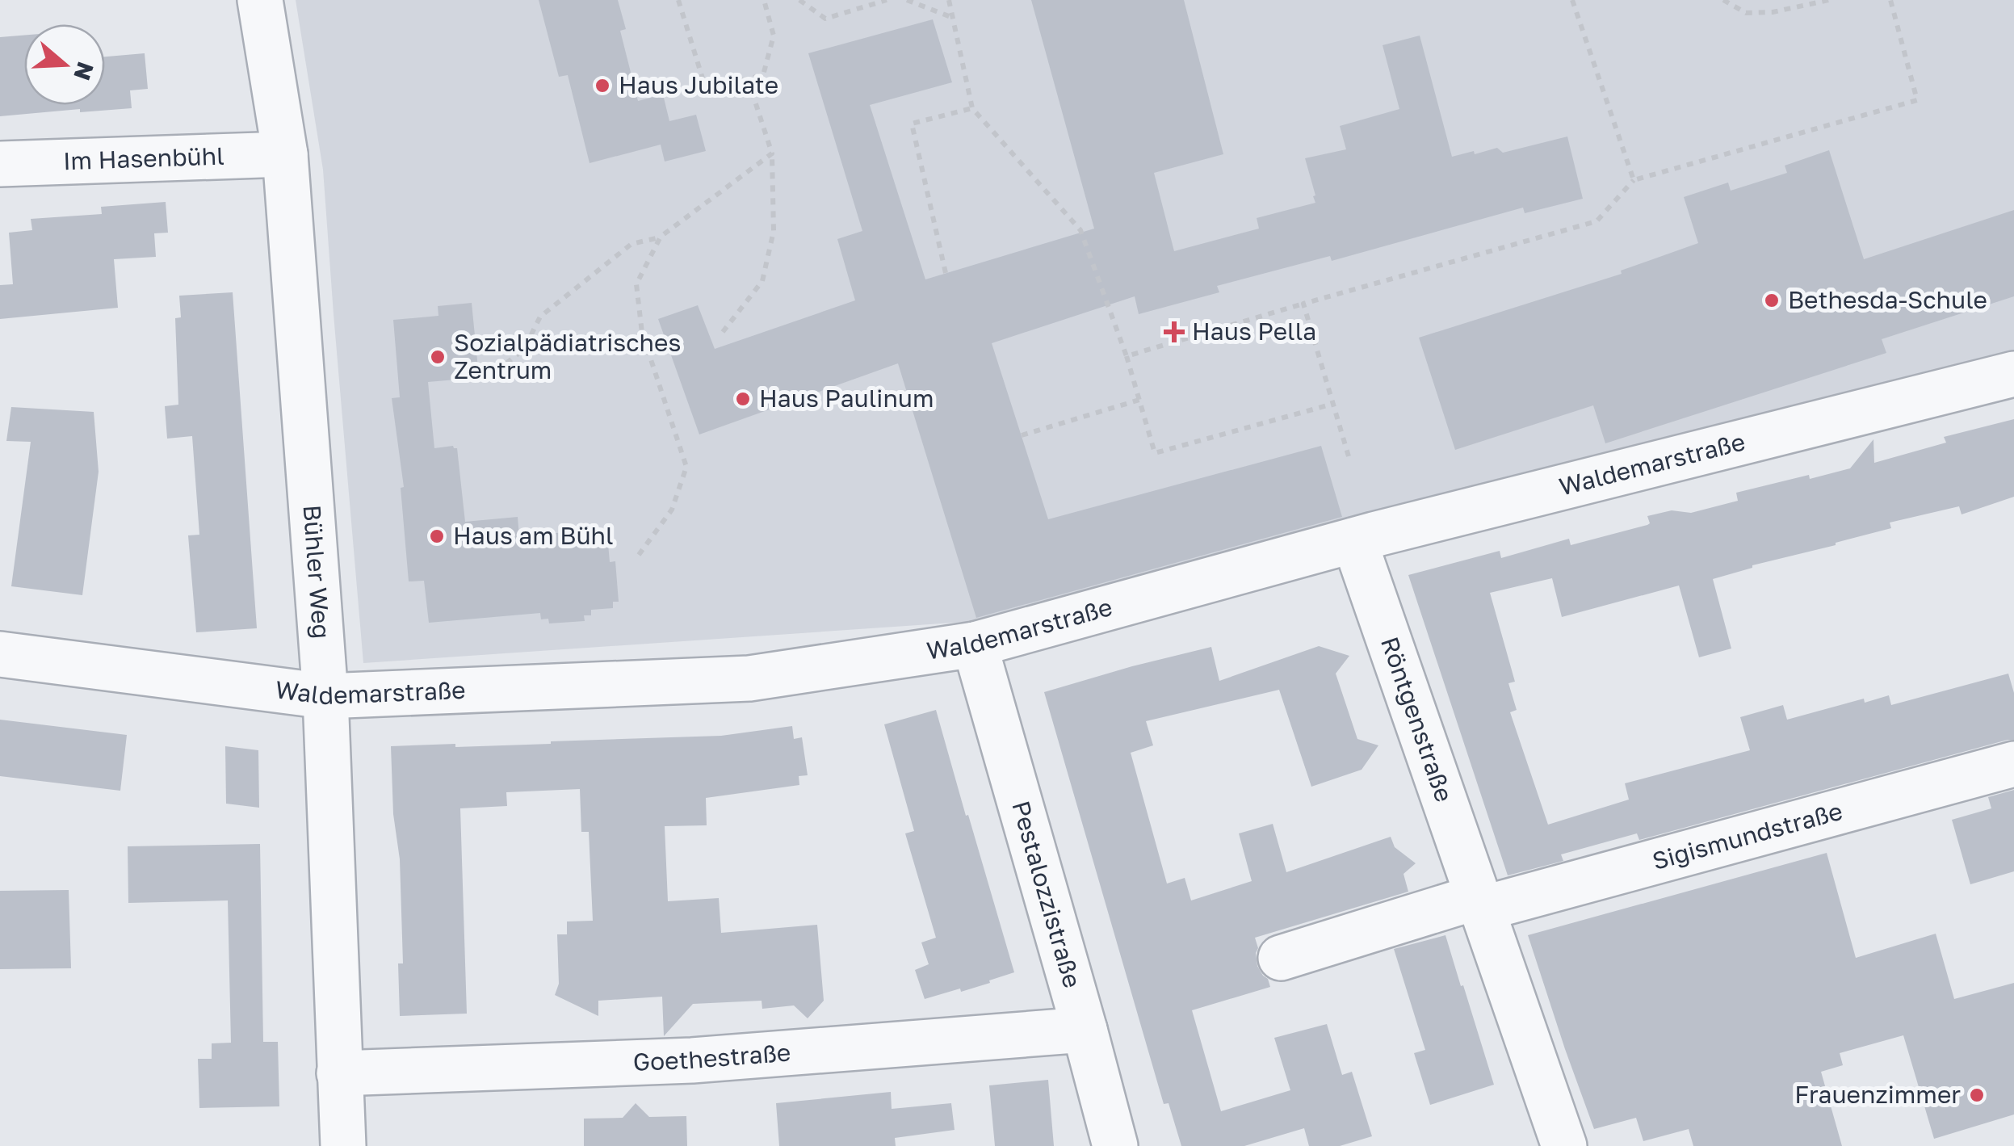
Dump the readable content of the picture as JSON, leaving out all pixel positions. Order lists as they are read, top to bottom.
{
  "streets": {
    "street": [
      "Im Hasenbühl",
      "Waldemarstraße",
      "Bühler Weg",
      "Röntgenstraße",
      "Sigismundstraße",
      "Pestalozzistraße",
      "Goethestraße"
    ]
  },
  "crossings": [
    ["Im Hasenbühl", "Bühler Weg"],
    ["Waldemarstraße", "Bühler Weg"],
    ["Waldemarstraße", "Röntgenstraße"],
    ["Waldemarstraße", "Pestalozzistraße"],
    ["Bühler Weg", "Goethestraße"],
    ["Röntgenstraße", "Sigismundstraße"],
    ["Pestalozzistraße", "Goethestraße"]
  ],
  "places": {
    "other": [
      "Haus Jubilate",
      "Bethesda-Schule",
      "Sozialpädiatrisches Zentrum",
      "Haus Paulinum",
      "Haus am Bühl",
      "Frauenzimmer"
    ],
    "health": ["Haus Pella"]
  },
  "north": "right"
}
